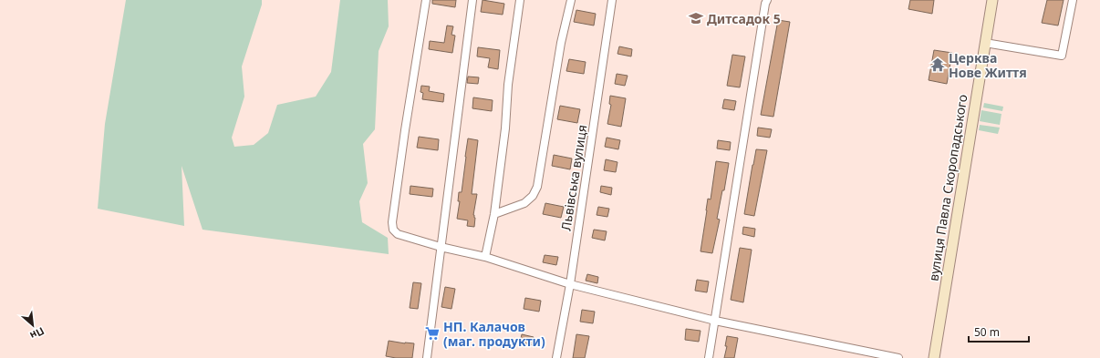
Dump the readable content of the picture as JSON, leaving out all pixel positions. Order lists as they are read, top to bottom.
{
  "streets": {
    "street": ["Львівська вулиця", "вулиця Павла Скоропадського"]
  },
  "places": {
    "school or university": ["Дитсадок 5"],
    "temple": ["Церква Нове Життя"],
    "supermarket": ["НП. Калачов (маг. продукти)"]
  },
  "scale_bar": "50 m",
  "north": "bottom right"
}
